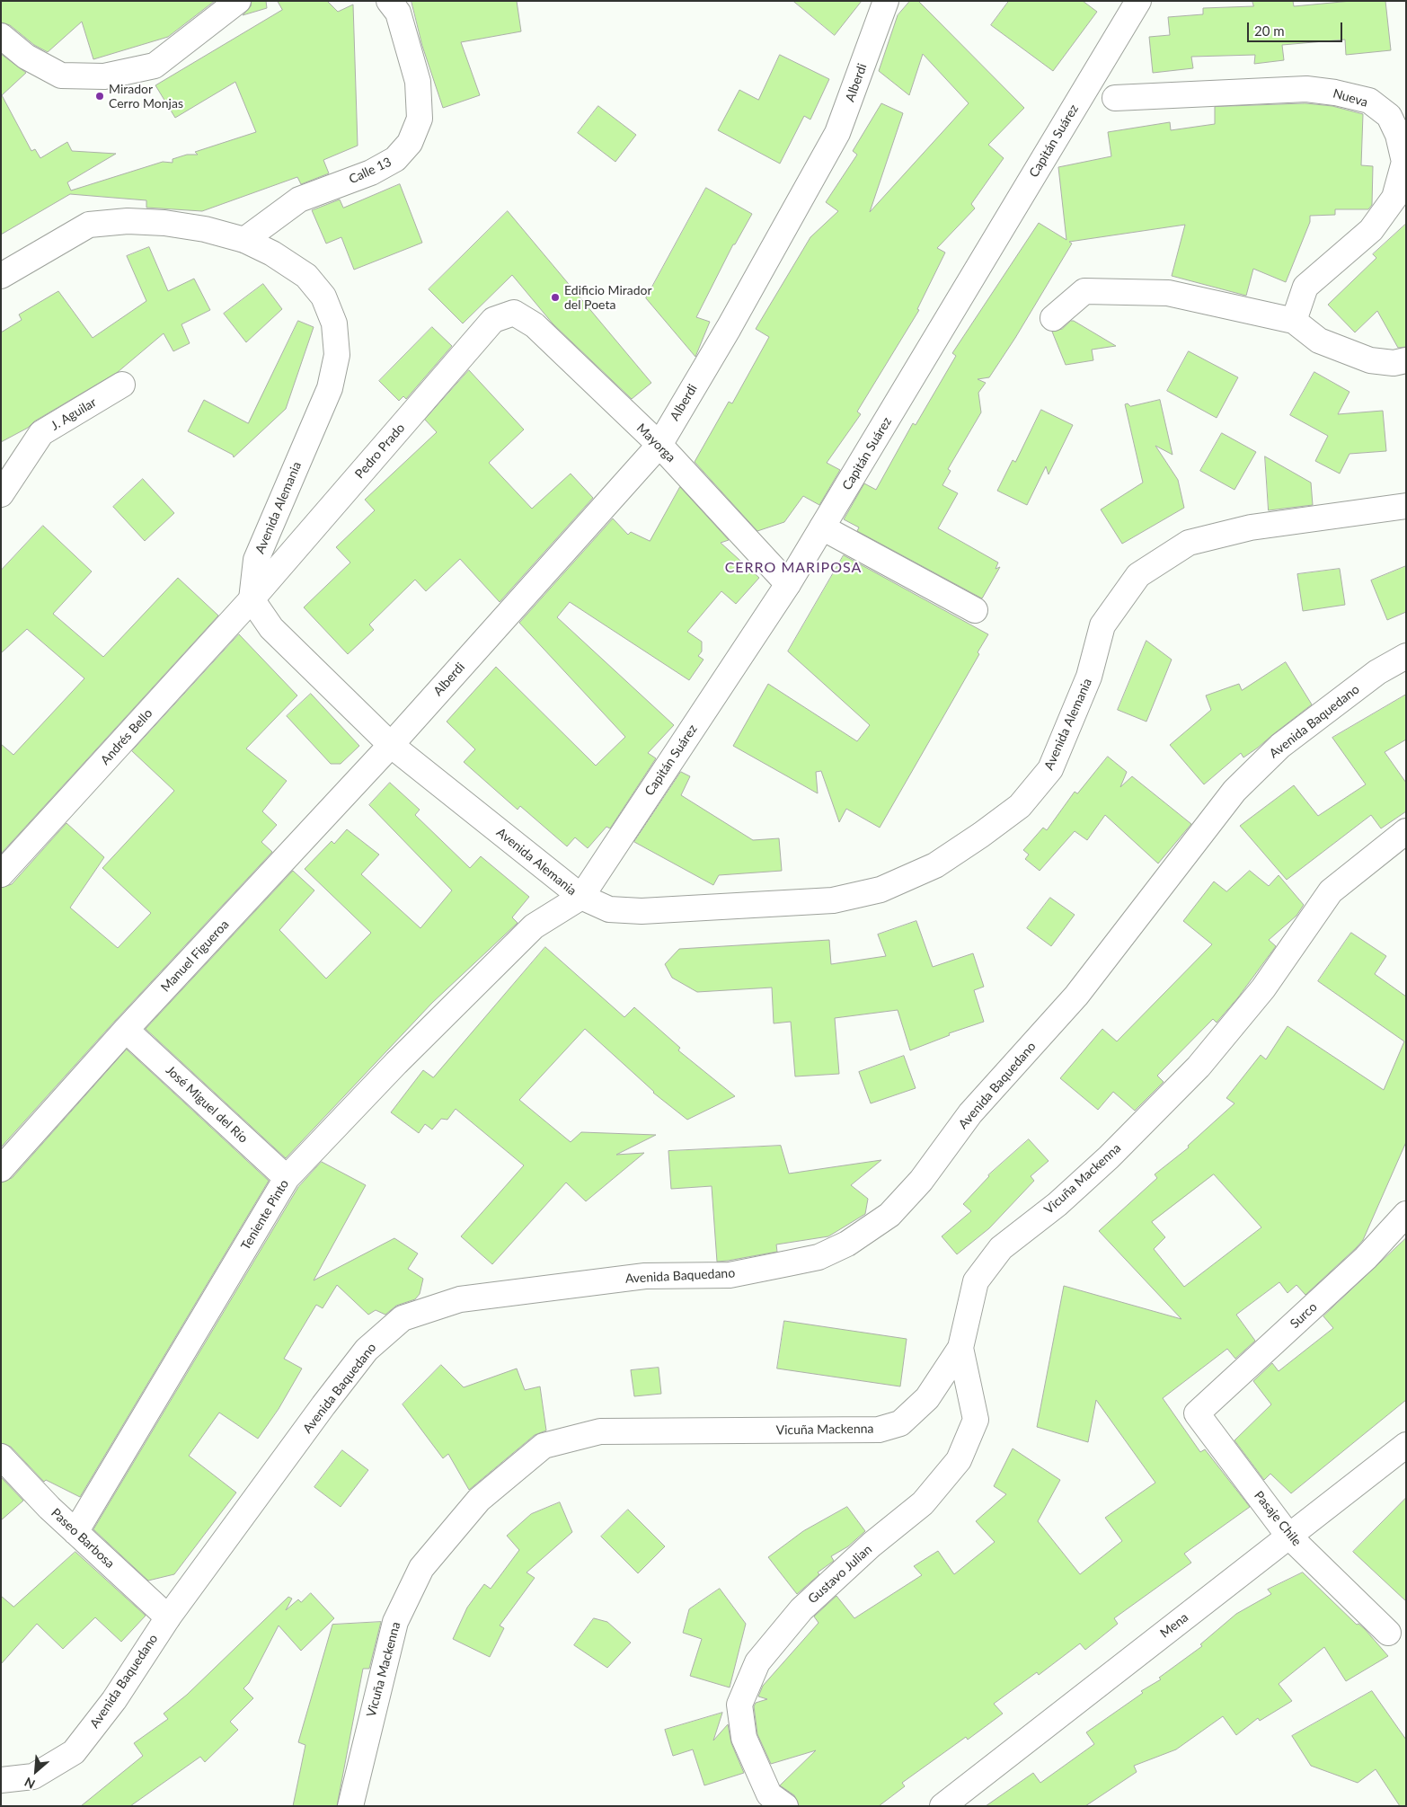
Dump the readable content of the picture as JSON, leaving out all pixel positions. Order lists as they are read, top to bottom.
{
  "streets": {
    "street": [
      "Alberdi",
      "Nueva",
      "Capitán Suárez",
      "Calle 13",
      "J. Aguilar",
      "Mayorga",
      "Pedro Prado",
      "Avenida Alemania",
      "Avenida Baquedano",
      "Andrés Bello",
      "Manuel Figueroa",
      "José Miguel del Río",
      "Vicuña Mackenna",
      "Teniente Pinto",
      "Surco",
      "Pasaje Chile",
      "Paseo Barbosa",
      "Gustavo Julian",
      "Mena"
    ]
  },
  "crossings": [
    ["Alberdi", "Mayorga"],
    ["Alberdi", "Avenida Alemania"],
    ["Alberdi", "Manuel Figueroa"],
    ["Capitán Suárez", "Mayorga"],
    ["Capitán Suárez", "Avenida Alemania"],
    ["Capitán Suárez", "Teniente Pinto"],
    ["Calle 13", "Avenida Alemania"],
    ["Mayorga", "Pedro Prado"],
    ["Pedro Prado", "Avenida Alemania"],
    ["Pedro Prado", "Andrés Bello"],
    ["Avenida Alemania", "Andrés Bello"],
    ["Avenida Alemania", "Manuel Figueroa"],
    ["Avenida Alemania", "Teniente Pinto"],
    ["Avenida Baquedano", "Paseo Barbosa"],
    ["Manuel Figueroa", "José Miguel del Río"],
    ["José Miguel del Río", "Teniente Pinto"],
    ["Vicuña Mackenna", "Gustavo Julian"],
    ["Teniente Pinto", "Paseo Barbosa"],
    ["Surco", "Pasaje Chile"],
    ["Pasaje Chile", "Mena"]
  ],
  "districts": ["CERRO MARIPOSA"],
  "places": ["Mirador Cerro Monjas", "Edificio Mirador del Poeta"],
  "scale_bar": "20 m",
  "north": "bottom left"
}
